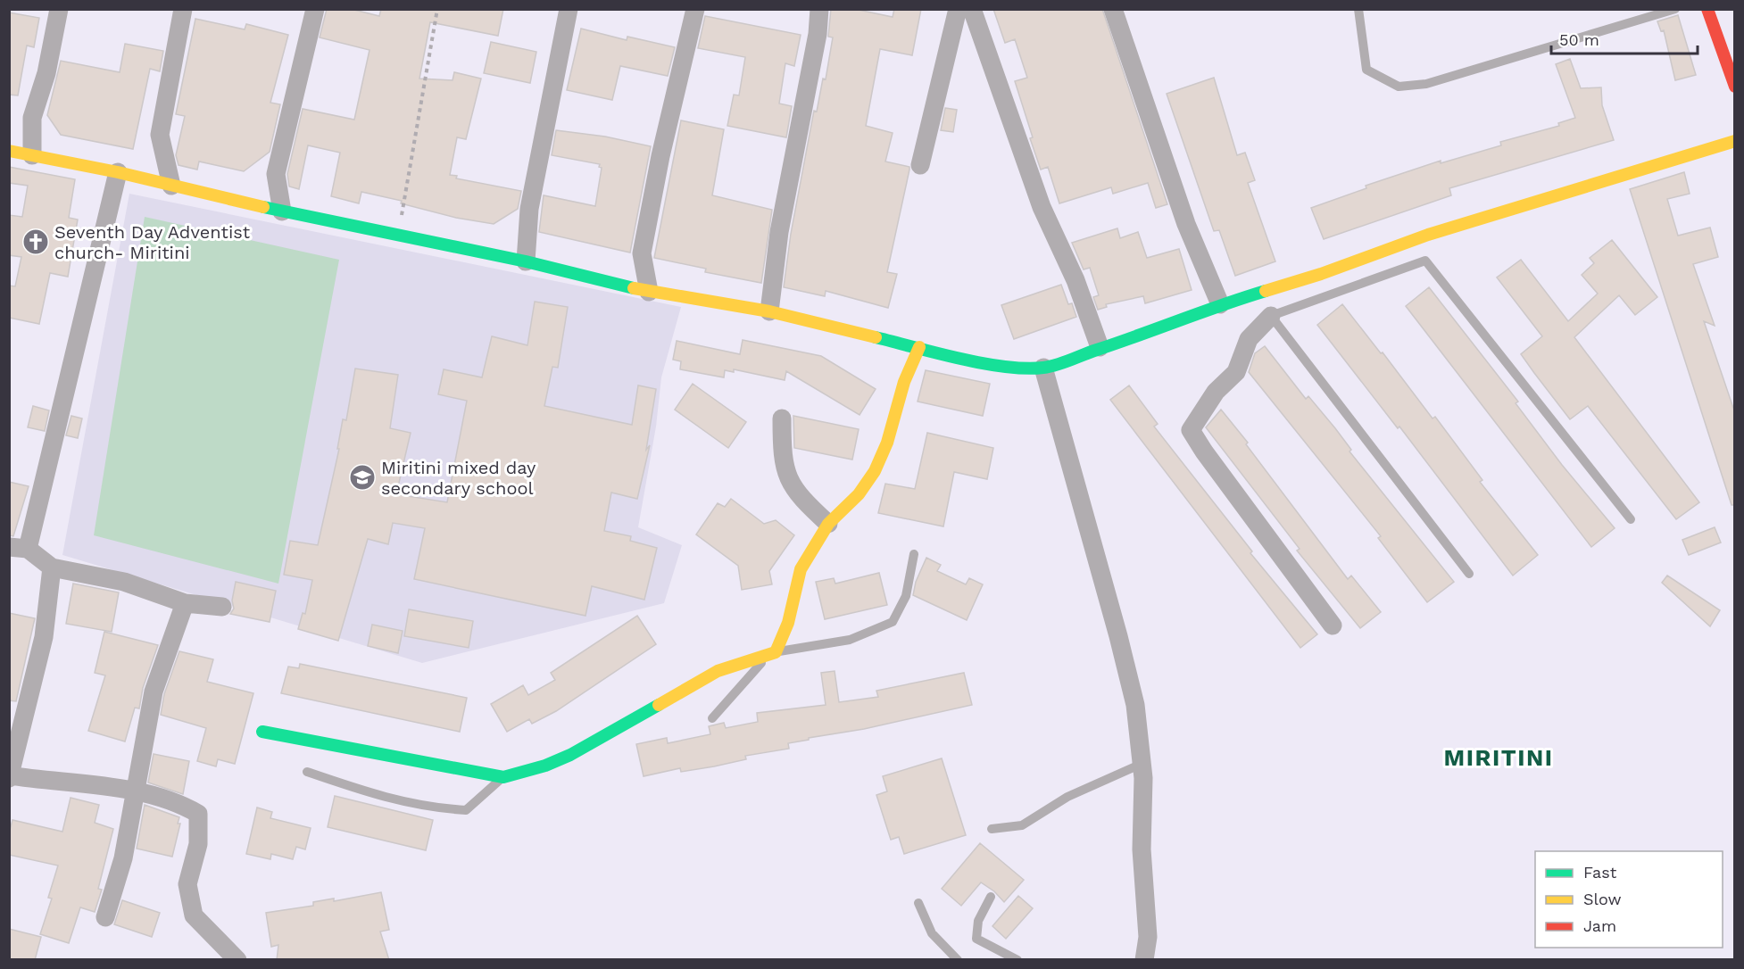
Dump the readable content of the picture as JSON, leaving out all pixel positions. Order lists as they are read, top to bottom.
{
  "districts": ["MIRITINI"],
  "places": {
    "church": ["Seventh Day Adventist church- Miritini"],
    "school or university": ["Miritini mixed day secondary school"]
  },
  "legend": ["Fast", "Slow", "Jam"],
  "scale_bar": "50 m"
}
